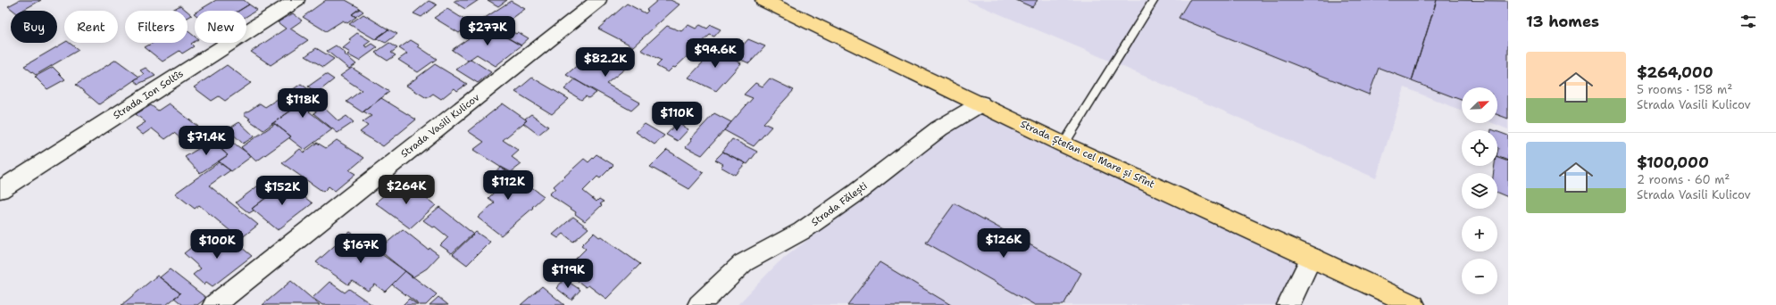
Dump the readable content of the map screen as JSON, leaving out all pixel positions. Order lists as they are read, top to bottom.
{
  "streets": {
    "main road": ["Strada Ștefan cel Mare și Sfînt"],
    "street": ["Strada Ion Soltîs", "Strada Vasili Kulicov", "Strada Fălești"]
  },
  "crossings": [
    ["Strada Ștefan cel Mare și Sfînt", "Strada Fălești"]
  ],
  "north": "top right",
  "page": {
    "heading": "13 homes",
    "chip": [
      "Buy",
      "Rent",
      "Filters",
      "New"
    ],
    "price": [
      "$277K",
      "$94.6K",
      "$82.2K",
      "$118K",
      "$110K",
      "$71.4K",
      "$112K",
      "$264K",
      "$152K",
      "$126K",
      "$100K",
      "$167K",
      "$119K"
    ],
    "list": [
      {
        "name": "$264,000",
        "note": "5 rooms · 158 m² · Strada Vasili Kulicov"
      },
      {
        "name": "$100,000",
        "note": "2 rooms · 60 m² · Strada Vasili Kulicov"
      }
    ],
    "map_buttons": ["+", "−"]
  }
}
